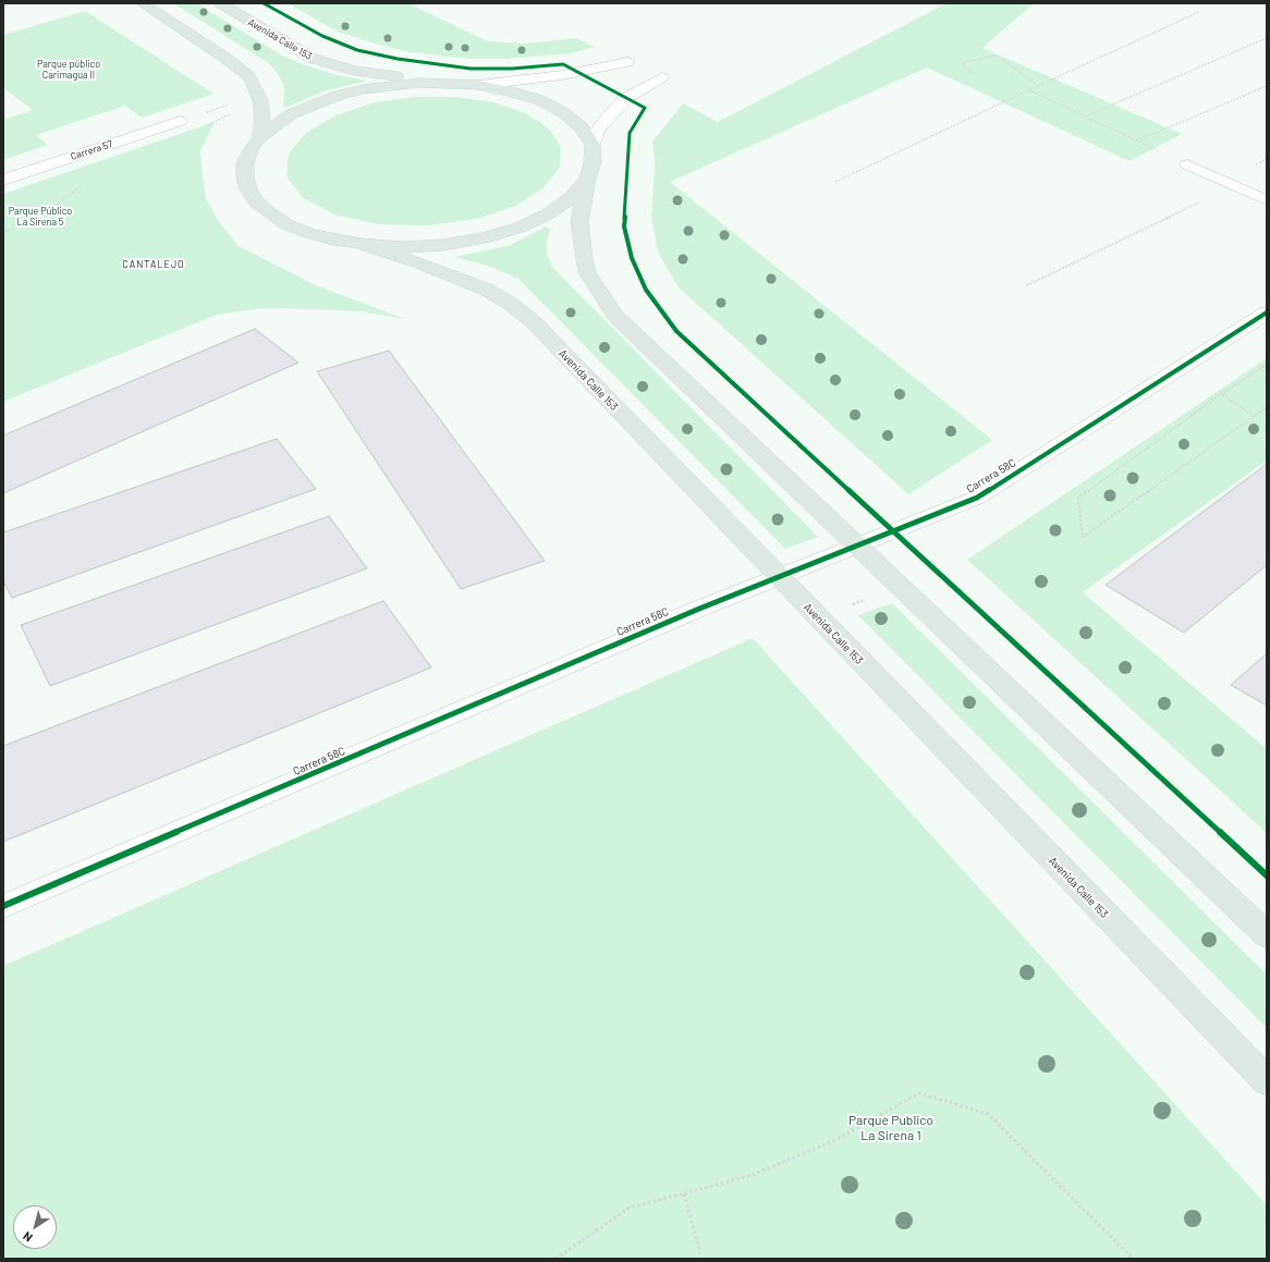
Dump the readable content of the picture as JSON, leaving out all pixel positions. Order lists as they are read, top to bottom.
{
  "streets": {
    "main road": ["Avenida Calle 153"],
    "street": ["Carrera 57", "Carrera 58C"]
  },
  "crossings": [
    ["Avenida Calle 153", "Carrera 58C"]
  ],
  "districts": ["CANTALEJO"],
  "parks": ["Parque público Carimagua II", "Parque Público La Sirena 5", "Parque Publico La Sirena 1"],
  "north": "bottom left"
}
